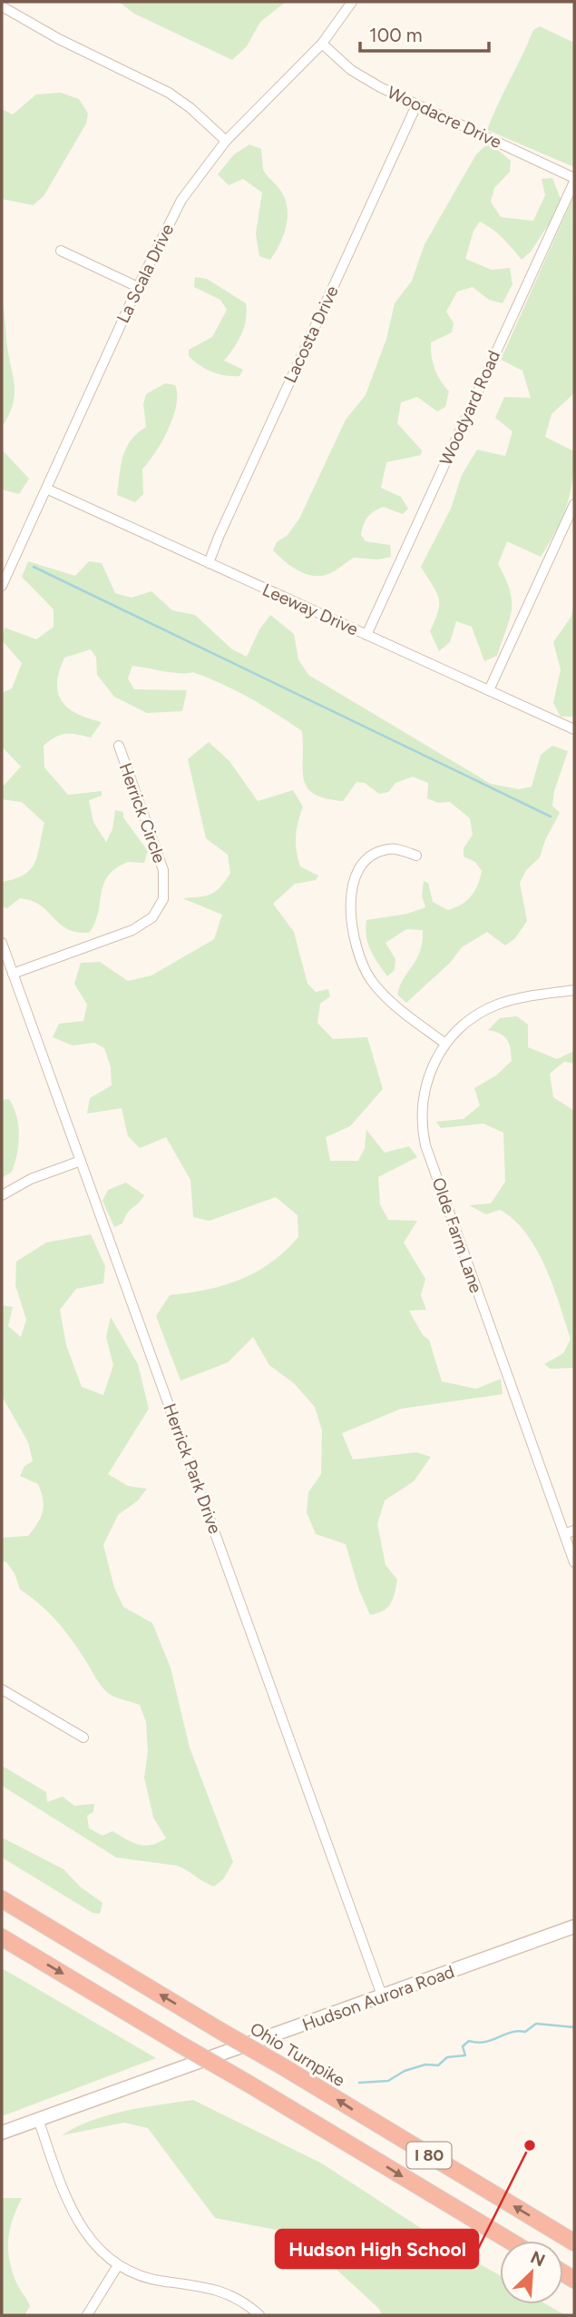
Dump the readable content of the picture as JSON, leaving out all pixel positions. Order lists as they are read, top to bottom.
{
  "streets": {
    "highway": ["Ohio Turnpike", "I 80"],
    "street": [
      "Woodacre Drive",
      "La Scala Drive",
      "Lacosta Drive",
      "Woodyard Road",
      "Leeway Drive",
      "Herrick Circle",
      "Olde Farm Lane",
      "Herrick Park Drive",
      "Hudson Aurora Road"
    ]
  },
  "crossings": [
    ["Woodacre Drive", "La Scala Drive"],
    ["Woodacre Drive", "Lacosta Drive"],
    ["Woodacre Drive", "Woodyard Road"],
    ["La Scala Drive", "Leeway Drive"],
    ["Lacosta Drive", "Leeway Drive"],
    ["Woodyard Road", "Leeway Drive"],
    ["Herrick Circle", "Herrick Park Drive"],
    ["Herrick Park Drive", "Hudson Aurora Road"]
  ],
  "places": ["Hudson High School"],
  "scale_bar": "100 m",
  "north": "top right"
}
